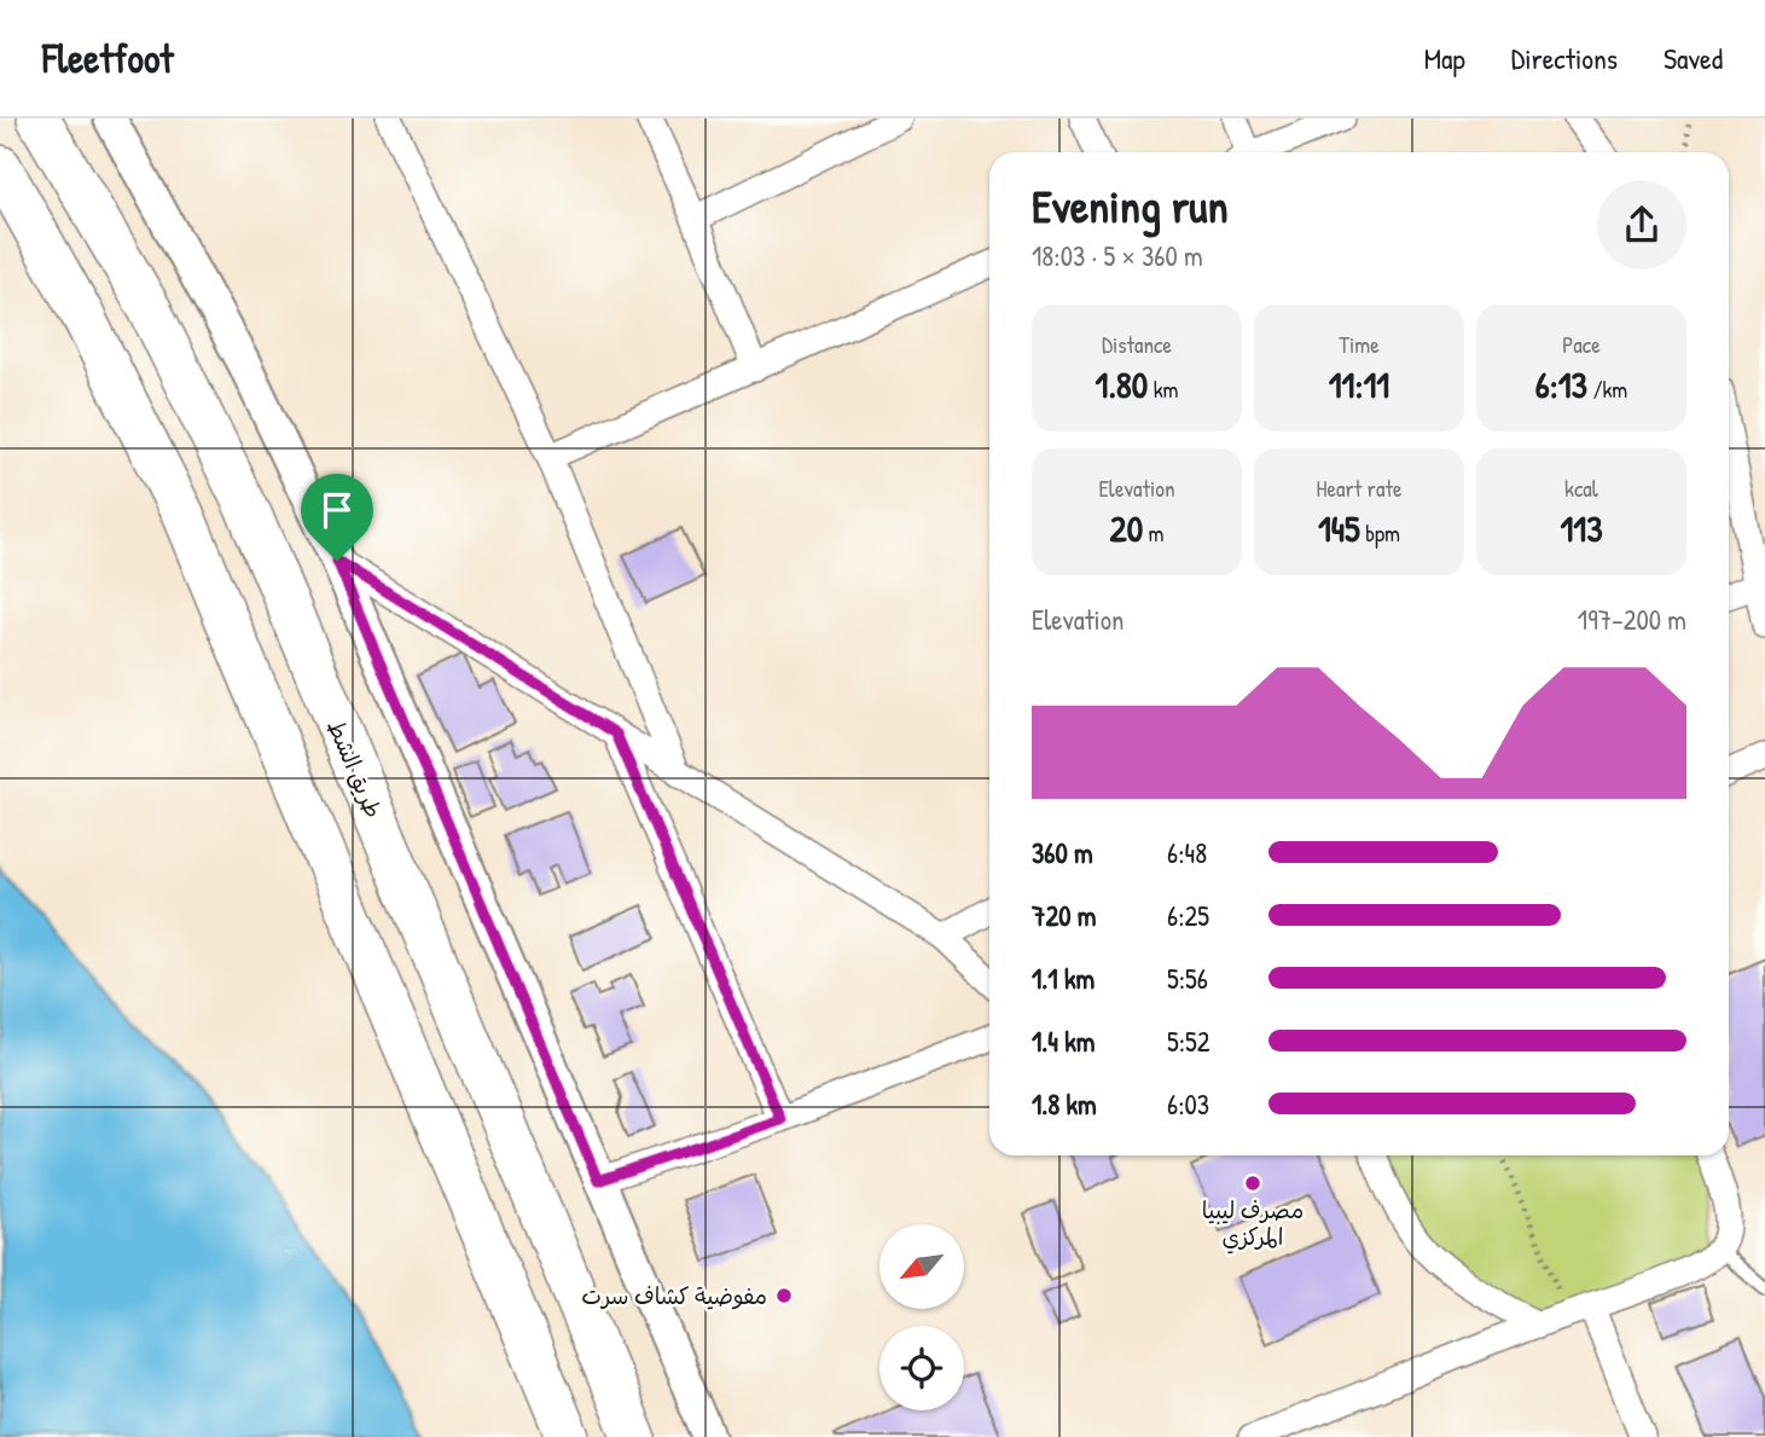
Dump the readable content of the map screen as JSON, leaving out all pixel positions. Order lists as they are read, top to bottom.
{
  "streets": {
    "main road": ["طريق الشط"]
  },
  "places": ["مصرف ليبيا المركزي", "مفوضية كشاف سرت"],
  "north": "bottom left",
  "page": {
    "header": "Fleetfoot",
    "nav": ["Map", "Directions", "Saved"],
    "heading": ["Evening run", "18:03 · 5 × 360 m"],
    "stats": [
      ["Distance", "1.80 km"],
      ["Time", "11:11"],
      ["Pace", "6:13 /km"],
      ["Elevation", "20 m"],
      ["Heart rate", "145 bpm"],
      ["kcal", "113"]
    ],
    "chart": ["Elevation", "197–200 m"],
    "list": [
      {
        "name": "360 m",
        "note": "6:48"
      },
      {
        "name": "720 m",
        "note": "6:25"
      },
      {
        "name": "1.1 km",
        "note": "5:56"
      },
      {
        "name": "1.4 km",
        "note": "5:52"
      },
      {
        "name": "1.8 km",
        "note": "6:03"
      }
    ]
  }
}
